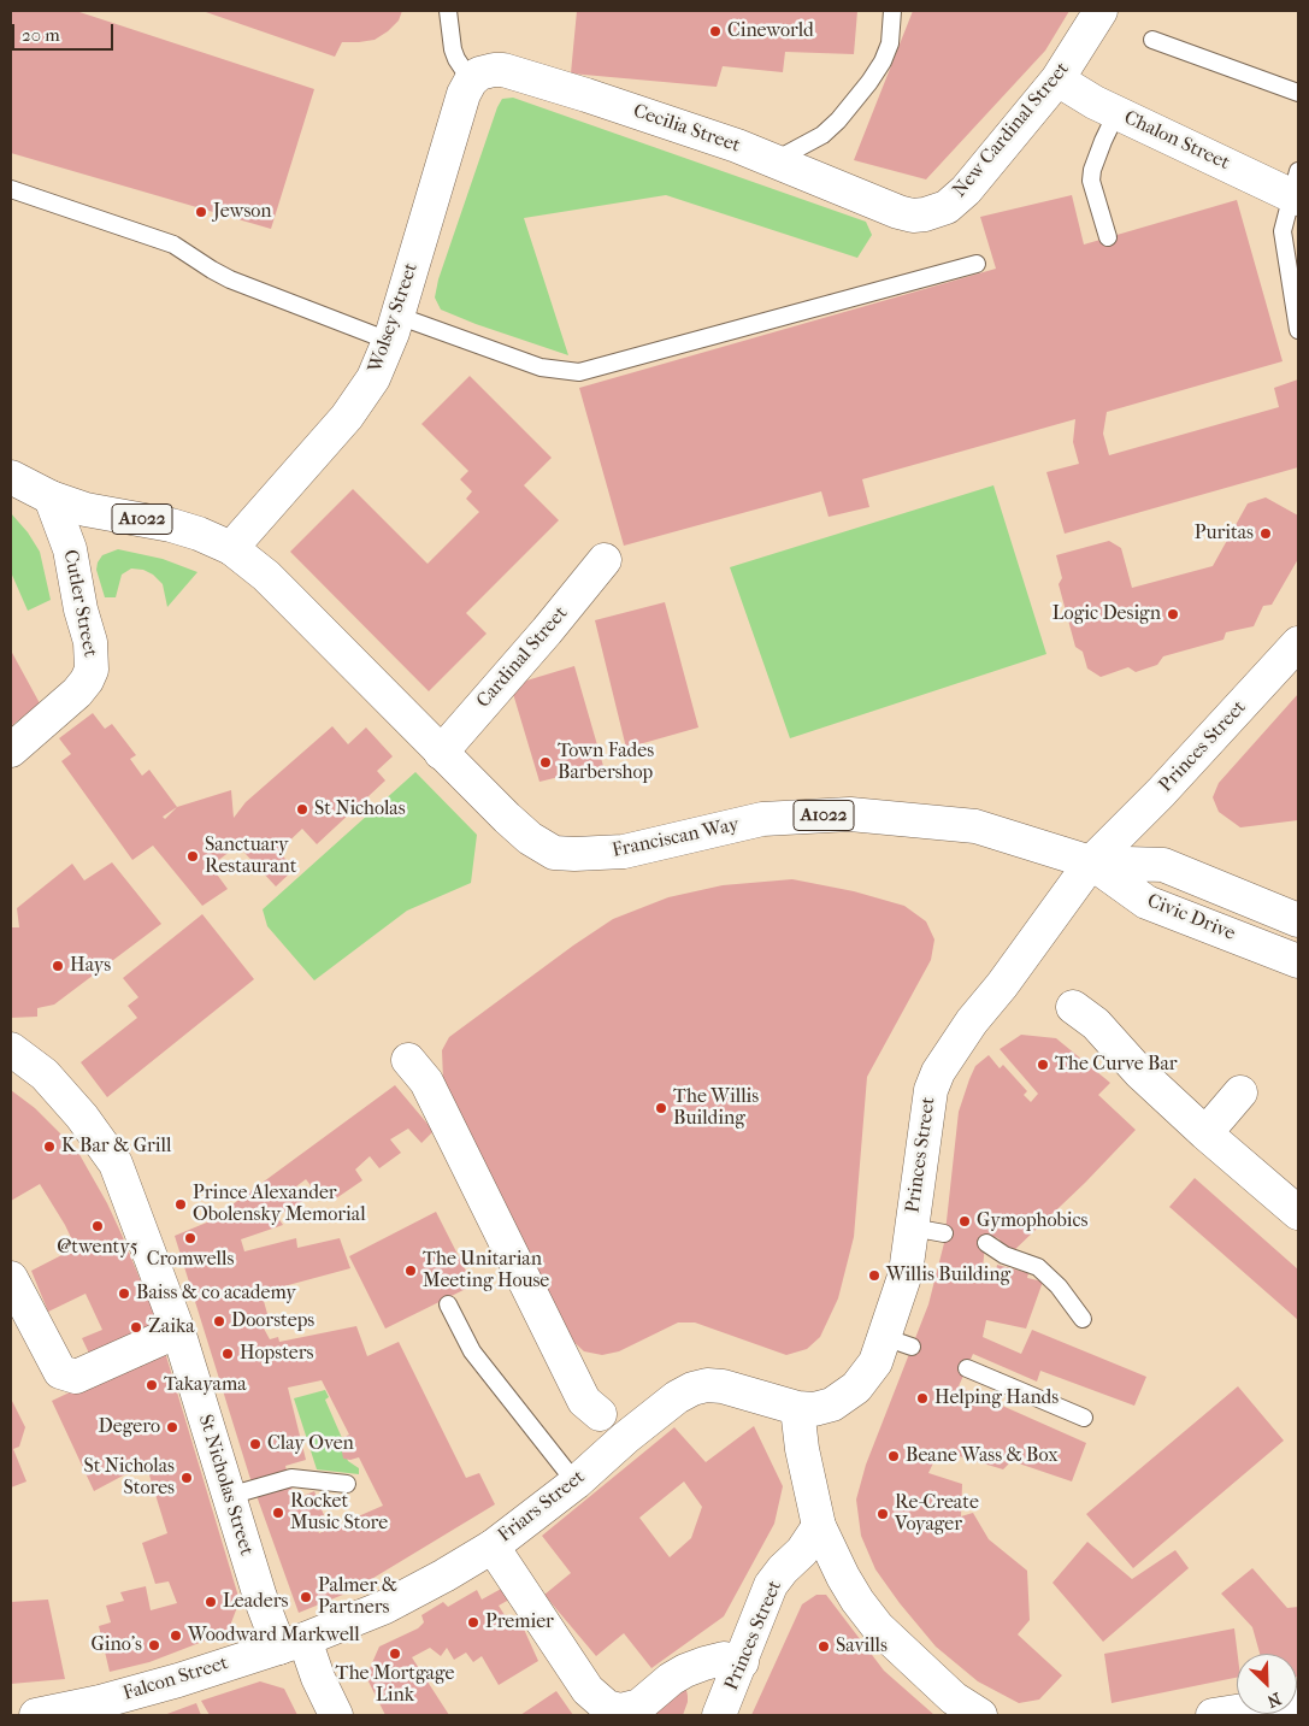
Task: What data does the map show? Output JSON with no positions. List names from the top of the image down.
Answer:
{
  "streets": {
    "street": [
      "Cecilia Street",
      "New Cardinal Street",
      "Chalon Street",
      "Wolsey Street",
      "A1022",
      "Cutler Street",
      "Cardinal Street",
      "Princes Street",
      "Franciscan Way",
      "Civic Drive",
      "St Nicholas Street",
      "Friars Street",
      "Falcon Street"
    ]
  },
  "crossings": [
    ["Cecilia Street", "New Cardinal Street"],
    ["Cecilia Street", "Wolsey Street"],
    ["New Cardinal Street", "Chalon Street"],
    ["Wolsey Street", "A1022"],
    ["Wolsey Street", "Franciscan Way"],
    ["A1022", "Cutler Street"],
    ["A1022", "Franciscan Way"],
    ["Cardinal Street", "Franciscan Way"],
    ["Princes Street", "Franciscan Way"],
    ["Princes Street", "Civic Drive"],
    ["Princes Street", "Friars Street"],
    ["Franciscan Way", "Civic Drive"],
    ["St Nicholas Street", "Friars Street"],
    ["St Nicholas Street", "Falcon Street"],
    ["Friars Street", "Falcon Street"]
  ],
  "places": [
    "Cineworld",
    "Jewson",
    "Puritas",
    "Logic Design",
    "Town Fades Barbershop",
    "St Nicholas",
    "Sanctuary Restaurant",
    "Hays",
    "The Curve Bar",
    "The Willis Building",
    "K Bar & Grill",
    "Prince Alexander Obolensky Memorial",
    "Gymophobics",
    "@twenty5",
    "Cromwells",
    "The Unitarian Meeting House",
    "Willis Building",
    "Baiss & co academy",
    "Doorsteps",
    "Zaika",
    "Hopsters",
    "Takayama",
    "Helping Hands",
    "Degero",
    "Clay Oven",
    "Beane Wass & Box",
    "St Nicholas Stores",
    "Rocket Music Store",
    "Re-Create Voyager",
    "Palmer & Partners",
    "Leaders",
    "Premier",
    "Woodward Markwell",
    "Gino's",
    "Savills",
    "The Mortgage Link"
  ],
  "scale_bar": "20 m",
  "north": "bottom right"
}
